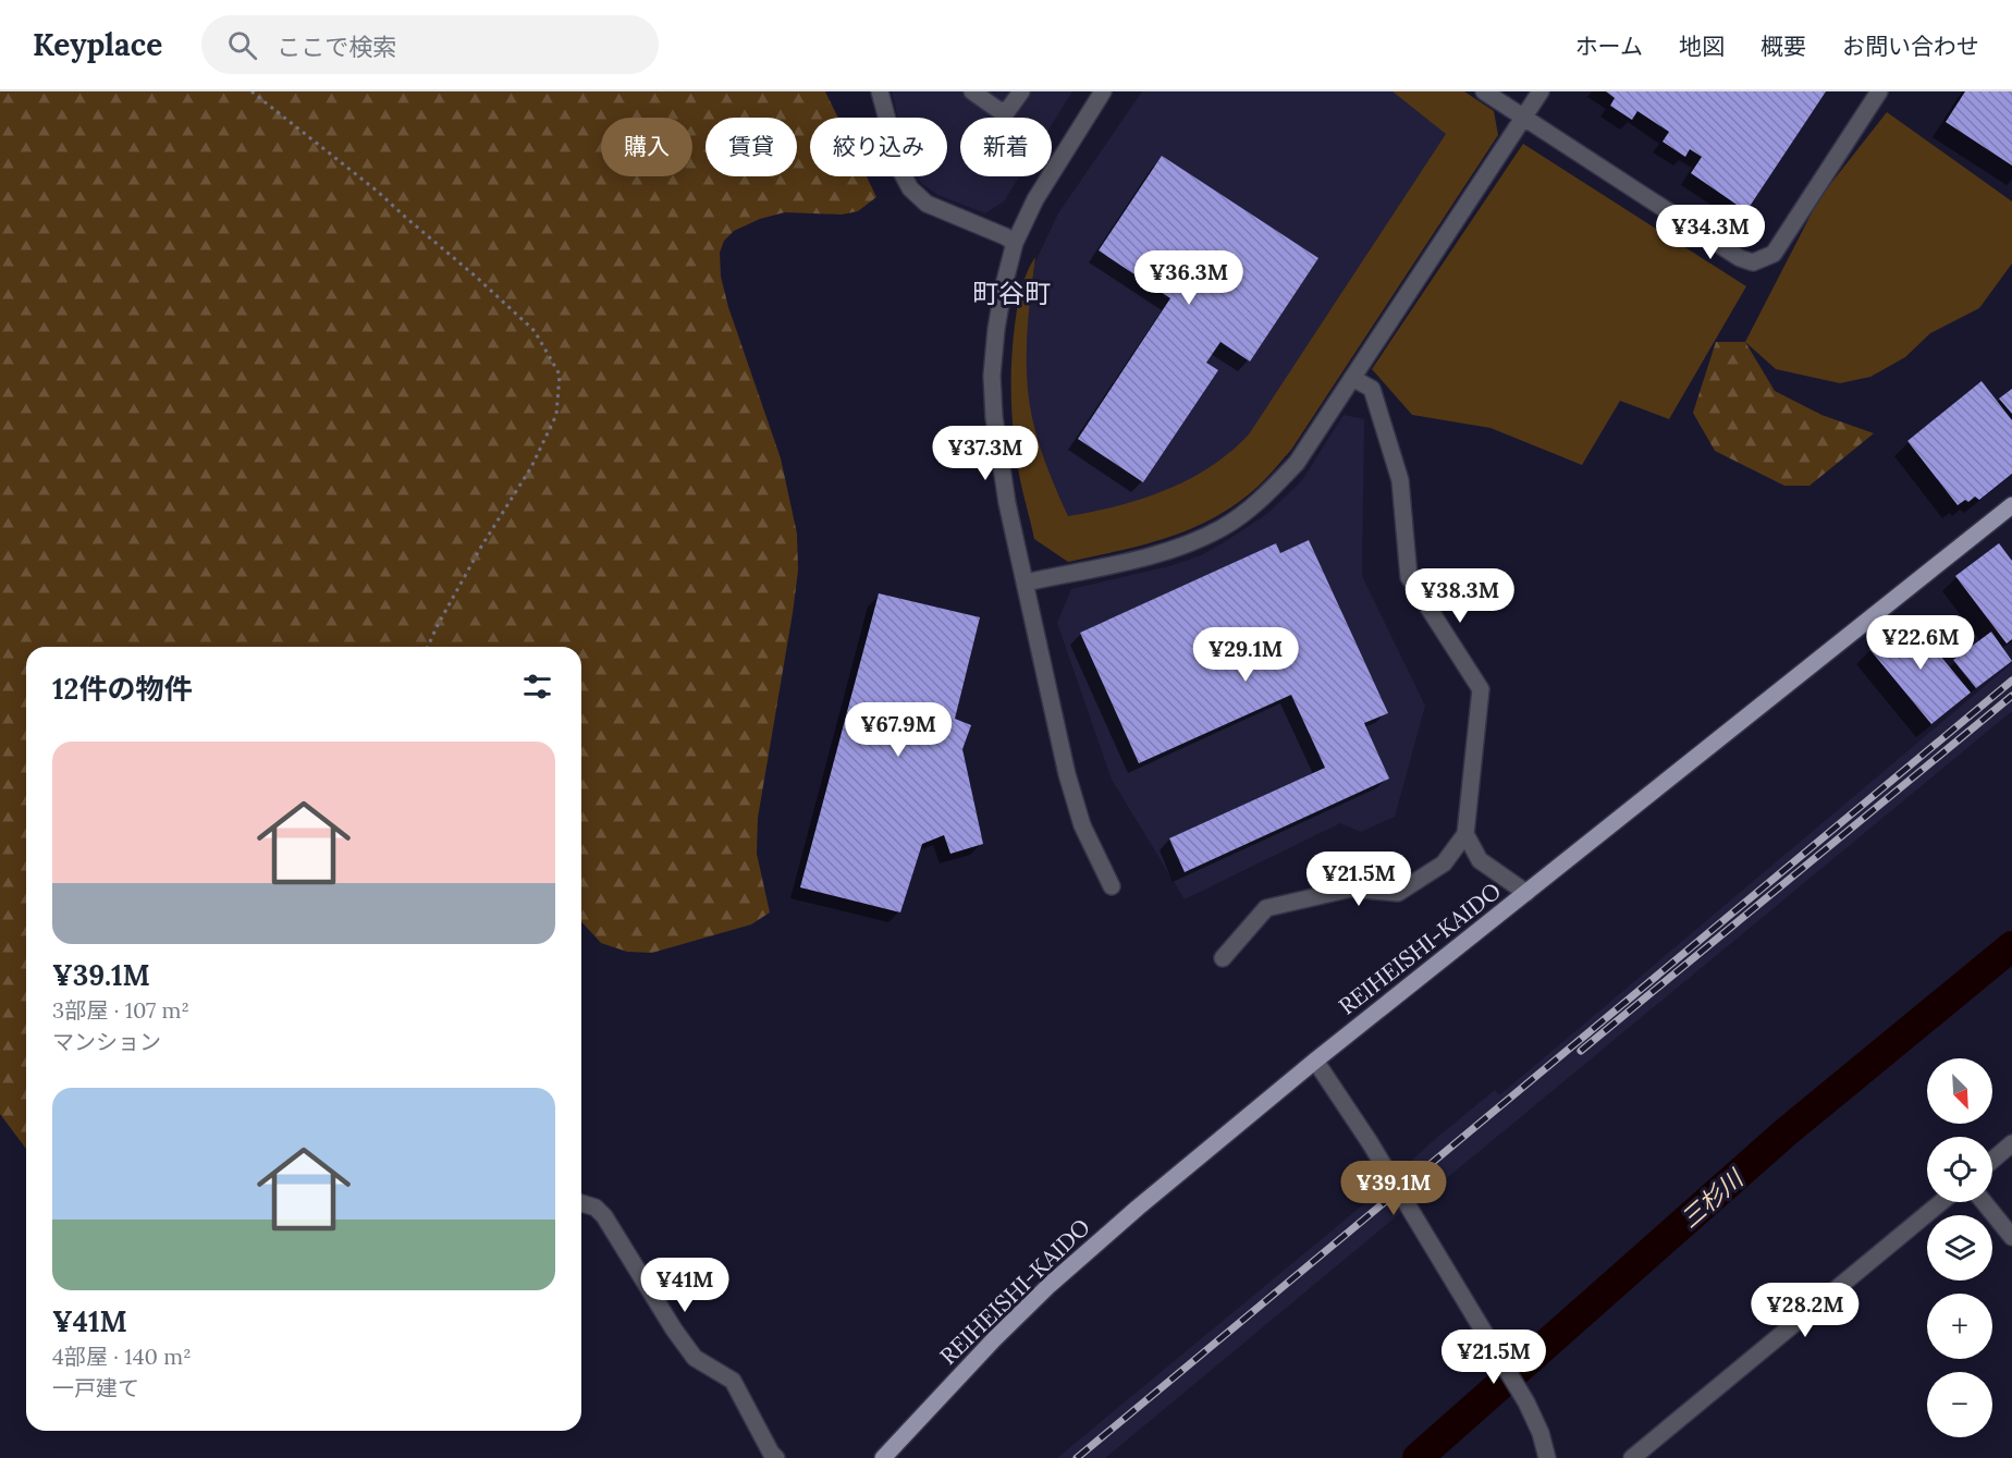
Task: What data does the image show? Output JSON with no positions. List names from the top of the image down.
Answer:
{
  "streets": {
    "main road": ["REIHEISHI-KAIDO"]
  },
  "districts": ["町谷町"],
  "water": ["三杉川"],
  "north": "bottom right",
  "page": {
    "header": "Keyplace",
    "search": "ここで検索",
    "nav": [
      "ホーム",
      "地図",
      "概要",
      "お問い合わせ"
    ],
    "chip": [
      "購入",
      "賃貸",
      "絞り込み",
      "新着"
    ],
    "price": [
      "¥34.3M",
      "¥36.3M",
      "¥37.3M",
      "¥38.3M",
      "¥22.6M",
      "¥29.1M",
      "¥67.9M",
      "¥21.5M",
      "¥39.1M",
      "¥41M",
      "¥28.2M",
      "¥21.5M"
    ],
    "heading": "12件の物件",
    "list": [
      {
        "name": "¥39.1M",
        "note": "3部屋 · 107 m² · マンション"
      },
      {
        "name": "¥41M",
        "note": "4部屋 · 140 m² · 一戸建て"
      }
    ],
    "map_buttons": ["+", "−"]
  }
}
